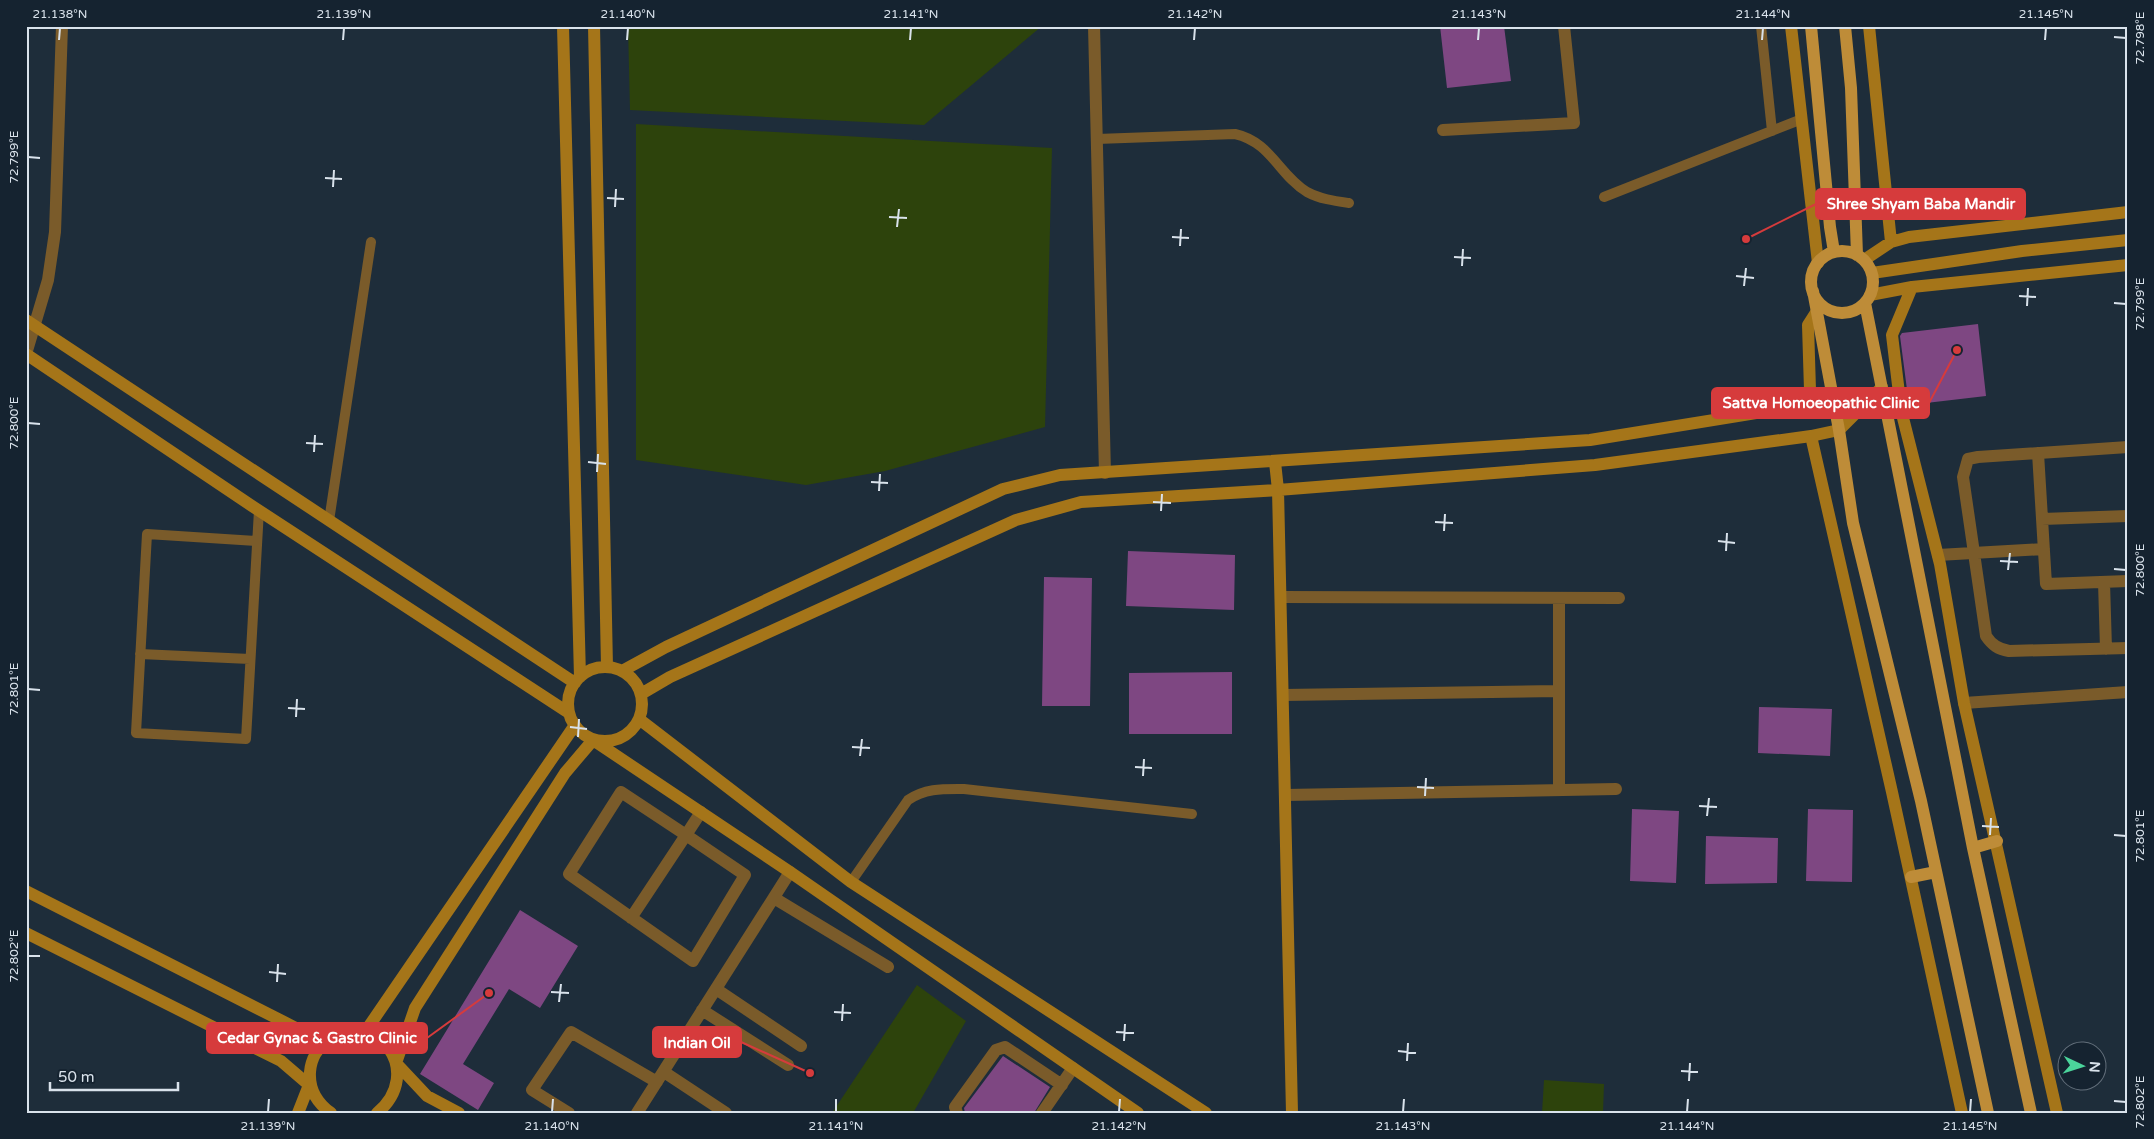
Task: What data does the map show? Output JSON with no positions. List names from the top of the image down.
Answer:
{
  "places": [
    "Shree Shyam Baba Mandir",
    "Sattva Homoeopathic Clinic",
    "Cedar Gynac & Gastro Clinic",
    "Indian Oil"
  ],
  "scale_bar": "50 m",
  "north": "right",
  "coordinates": [
    "21.138°N",
    "21.139°N",
    "21.140°N",
    "21.141°N",
    "21.142°N",
    "21.143°N",
    "21.144°N",
    "21.145°N",
    "72.798°E",
    "72.799°E",
    "72.800°E",
    "72.801°E",
    "72.802°E"
  ]
}
